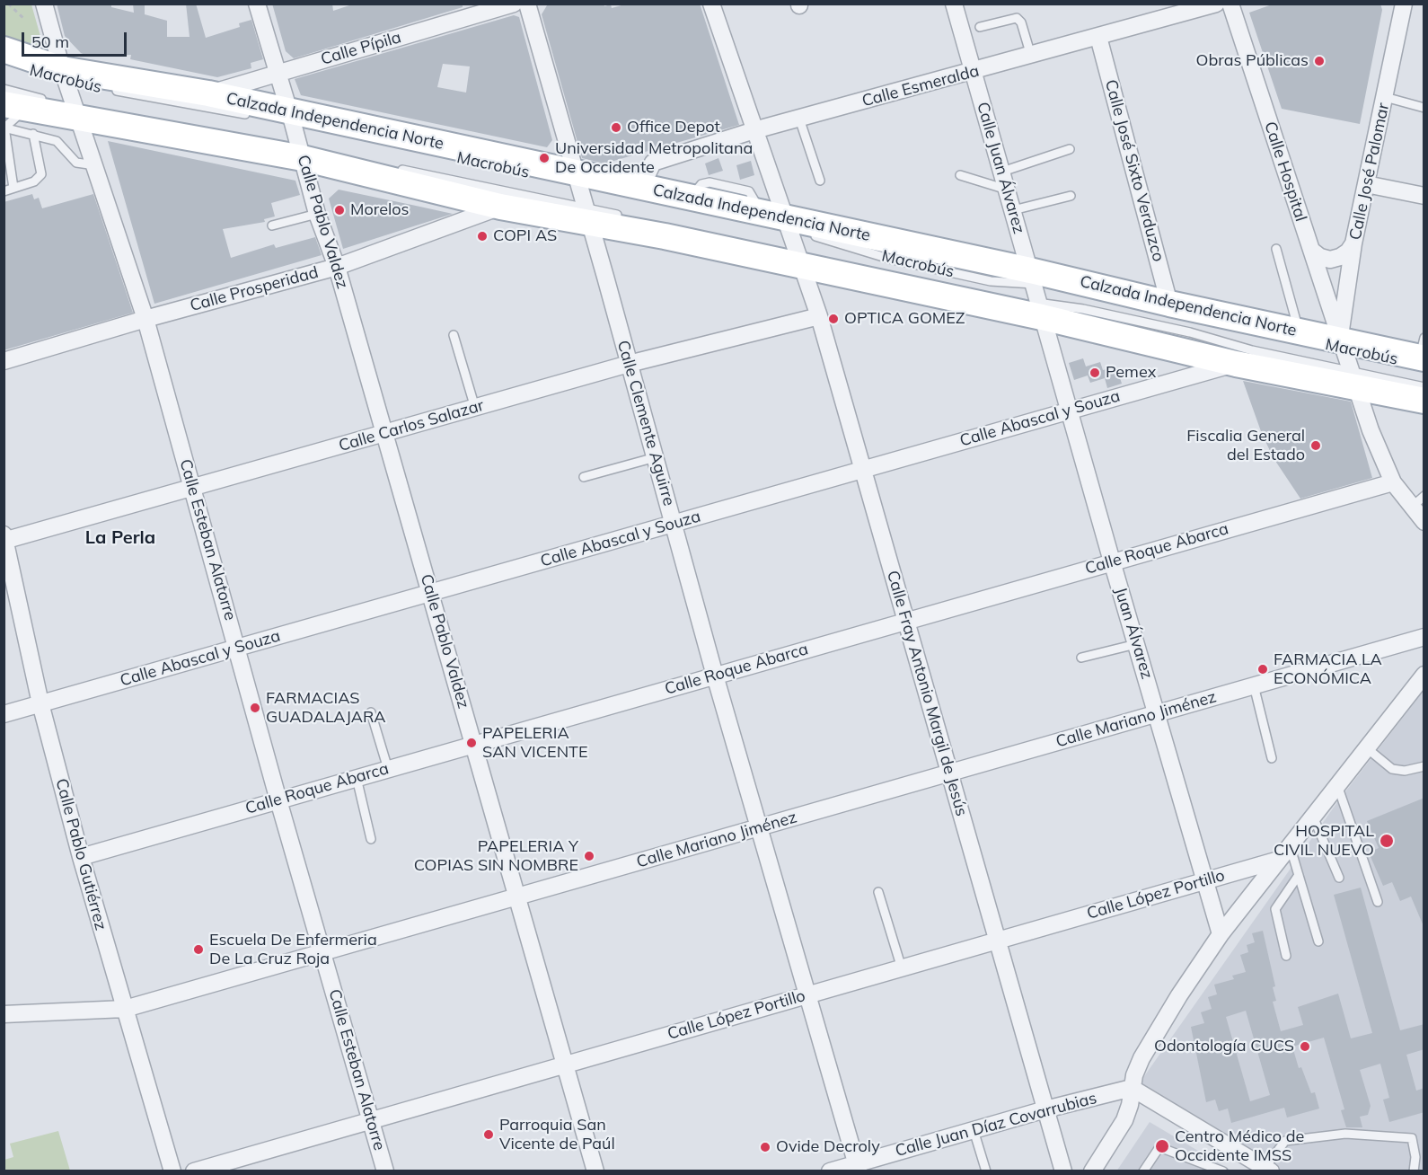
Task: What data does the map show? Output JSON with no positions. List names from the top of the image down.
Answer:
{
  "streets": {
    "main road": ["Calzada Independencia Norte"],
    "street": [
      "Calle Pípila",
      "Calle Esmeralda",
      "Calle Juan Álvarez",
      "Calle José Sixto Verduzco",
      "Calle Hospital",
      "Calle José Palomar",
      "Calle Pablo Valdez",
      "Calle Prosperidad",
      "Calle Abascal y Souza",
      "Calle Clemente Aguirre",
      "Calle Carlos Salazar",
      "Calle Esteban Alatorre",
      "Calle Roque Abarca",
      "Juan Álvarez",
      "Calle Fray Antonio Margil de Jesús",
      "Calle Mariano Jiménez",
      "Calle Pablo Gutiérrez",
      "Calle López Portillo",
      "Calle Juan Díaz Covarrubias"
    ],
    "lane": ["Macrobús"]
  },
  "crossings": [
    ["Calle Pípila", "Calzada Independencia Norte"],
    ["Calle Pípila", "Calle Pablo Valdez"],
    ["Macrobús", "Calzada Independencia Norte"],
    ["Macrobús", "Calle Juan Álvarez"],
    ["Macrobús", "Calle Hospital"],
    ["Macrobús", "Calle José Palomar"],
    ["Macrobús", "Calle Clemente Aguirre"],
    ["Macrobús", "Juan Álvarez"],
    ["Calle Esmeralda", "Calzada Independencia Norte"],
    ["Calle Esmeralda", "Calle Juan Álvarez"],
    ["Calle Esmeralda", "Calle José Sixto Verduzco"],
    ["Calle Esmeralda", "Calle Fray Antonio Margil de Jesús"],
    ["Calzada Independencia Norte", "Calle Juan Álvarez"],
    ["Calzada Independencia Norte", "Calle José Sixto Verduzco"],
    ["Calzada Independencia Norte", "Calle Hospital"],
    ["Calzada Independencia Norte", "Calle José Palomar"],
    ["Calzada Independencia Norte", "Calle Pablo Valdez"],
    ["Calzada Independencia Norte", "Calle Clemente Aguirre"],
    ["Calzada Independencia Norte", "Calle Esteban Alatorre"],
    ["Calzada Independencia Norte", "Juan Álvarez"],
    ["Calzada Independencia Norte", "Calle Fray Antonio Margil de Jesús"],
    ["Calle Juan Álvarez", "Juan Álvarez"],
    ["Calle Hospital", "Calle José Palomar"],
    ["Calle Hospital", "Calle Roque Abarca"],
    ["Calle Pablo Valdez", "Calle Prosperidad"],
    ["Calle Pablo Valdez", "Calle Abascal y Souza"],
    ["Calle Pablo Valdez", "Calle Carlos Salazar"],
    ["Calle Pablo Valdez", "Calle Roque Abarca"],
    ["Calle Pablo Valdez", "Calle Mariano Jiménez"],
    ["Calle Pablo Valdez", "Calle López Portillo"],
    ["Calle Prosperidad", "Calle Esteban Alatorre"],
    ["Calle Abascal y Souza", "Calle Clemente Aguirre"],
    ["Calle Abascal y Souza", "Calle Esteban Alatorre"],
    ["Calle Abascal y Souza", "Juan Álvarez"],
    ["Calle Abascal y Souza", "Calle Fray Antonio Margil de Jesús"],
    ["Calle Abascal y Souza", "Calle Pablo Gutiérrez"],
    ["Calle Clemente Aguirre", "Calle Carlos Salazar"],
    ["Calle Clemente Aguirre", "Calle Roque Abarca"],
    ["Calle Clemente Aguirre", "Calle Mariano Jiménez"],
    ["Calle Clemente Aguirre", "Calle López Portillo"],
    ["Calle Clemente Aguirre", "Calle Juan Díaz Covarrubias"],
    ["Calle Carlos Salazar", "Calle Esteban Alatorre"],
    ["Calle Carlos Salazar", "Calle Fray Antonio Margil de Jesús"],
    ["Calle Carlos Salazar", "Calle Pablo Gutiérrez"],
    ["Calle Esteban Alatorre", "Calle Roque Abarca"],
    ["Calle Esteban Alatorre", "Calle Mariano Jiménez"],
    ["Calle Esteban Alatorre", "Calle López Portillo"],
    ["Calle Roque Abarca", "Juan Álvarez"],
    ["Calle Roque Abarca", "Calle Fray Antonio Margil de Jesús"],
    ["Calle Roque Abarca", "Calle Pablo Gutiérrez"],
    ["Juan Álvarez", "Calle Mariano Jiménez"],
    ["Juan Álvarez", "Calle López Portillo"],
    ["Calle Fray Antonio Margil de Jesús", "Calle Mariano Jiménez"],
    ["Calle Fray Antonio Margil de Jesús", "Calle López Portillo"],
    ["Calle Fray Antonio Margil de Jesús", "Calle Juan Díaz Covarrubias"],
    ["Calle Mariano Jiménez", "Calle Pablo Gutiérrez"]
  ],
  "districts": ["La Perla"],
  "places": [
    "Obras Públicas",
    "Office Depot",
    "Universidad Metropolitana De Occidente",
    "Morelos",
    "COPI AS",
    "OPTICA GOMEZ",
    "Pemex",
    "Fiscalia General del Estado",
    "FARMACIA LA ECONÓMICA",
    "FARMACIAS GUADALAJARA",
    "PAPELERIA SAN VICENTE",
    "HOSPITAL CIVIL NUEVO",
    "PAPELERIA Y COPIAS SIN NOMBRE",
    "Escuela De Enfermeria De La Cruz Roja",
    "Odontología CUCS",
    "Parroquia San Vicente de Paúl",
    "Centro Médico de Occidente IMSS",
    "Ovide Decroly"
  ],
  "scale_bar": "50 m"
}
